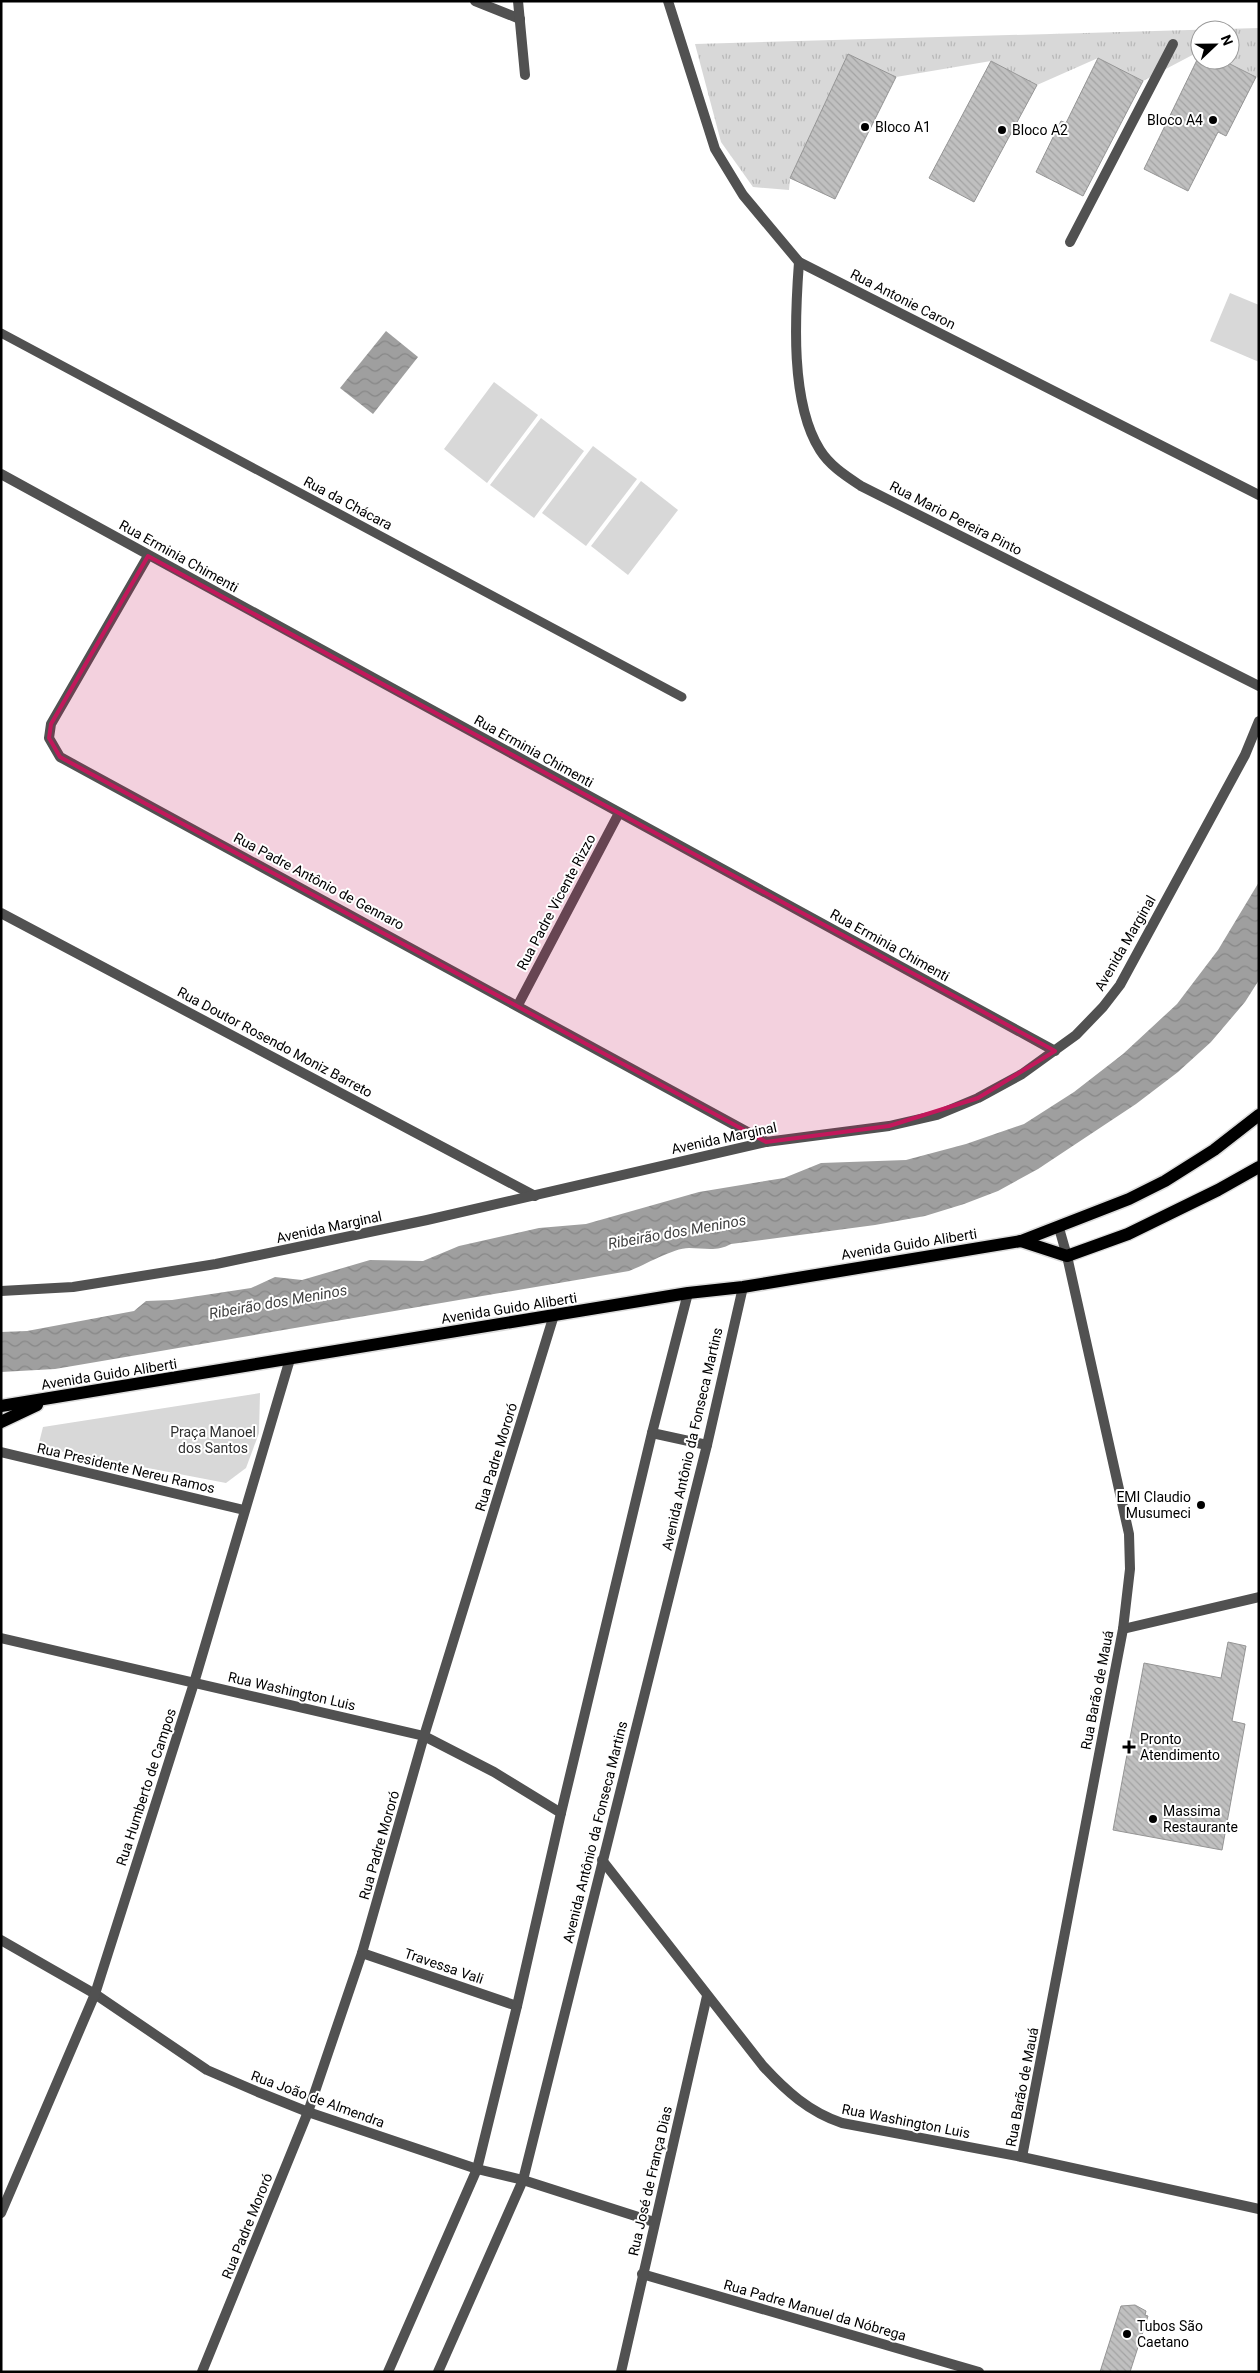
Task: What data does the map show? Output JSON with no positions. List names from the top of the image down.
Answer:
{
  "streets": {
    "main road": ["Avenida Guido Aliberti"],
    "street": [
      "Rua Antonie Caron",
      "Rua Mario Pereira Pinto",
      "Rua Erminia Chimenti",
      "Rua Padre Antônio de Gennaro",
      "Rua Padre Vicente Rizzo",
      "Avenida Marginal",
      "Rua Doutor Rosendo Moniz Barreto",
      "Avenida Antônio da Fonseca Martins",
      "Rua Padre Mororó",
      "Rua Presidente Nereu Ramos",
      "Rua Barão de Mauá",
      "Rua Washington Luis",
      "Rua Humberto de Campos",
      "Travessa Vali",
      "Rua João de Almendra",
      "Rua José de França Dias",
      "Rua Padre Manuel da Nóbrega"
    ],
    "lane": ["Rua da Chácara"]
  },
  "crossings": [
    ["Rua Antonie Caron", "Rua Mario Pereira Pinto"],
    ["Rua Erminia Chimenti", "Rua Padre Antônio de Gennaro"],
    ["Rua Erminia Chimenti", "Rua Padre Vicente Rizzo"],
    ["Rua Erminia Chimenti", "Avenida Marginal"],
    ["Rua Padre Antônio de Gennaro", "Rua Padre Vicente Rizzo"],
    ["Rua Padre Antônio de Gennaro", "Avenida Marginal"],
    ["Avenida Marginal", "Rua Doutor Rosendo Moniz Barreto"],
    ["Avenida Guido Aliberti", "Avenida Antônio da Fonseca Martins"],
    ["Avenida Guido Aliberti", "Rua Padre Mororó"],
    ["Avenida Guido Aliberti", "Rua Barão de Mauá"],
    ["Avenida Guido Aliberti", "Rua Humberto de Campos"],
    ["Avenida Antônio da Fonseca Martins", "Rua Washington Luis"],
    ["Avenida Antônio da Fonseca Martins", "Rua João de Almendra"],
    ["Rua Padre Mororó", "Rua Washington Luis"],
    ["Rua Padre Mororó", "Travessa Vali"],
    ["Rua Padre Mororó", "Rua João de Almendra"],
    ["Rua Presidente Nereu Ramos", "Rua Humberto de Campos"],
    ["Rua Barão de Mauá", "Rua Washington Luis"],
    ["Rua Washington Luis", "Rua Humberto de Campos"],
    ["Rua Washington Luis", "Rua José de França Dias"],
    ["Rua Humberto de Campos", "Rua João de Almendra"],
    ["Rua João de Almendra", "Rua José de França Dias"],
    ["Rua José de França Dias", "Rua Padre Manuel da Nóbrega"]
  ],
  "water": ["Ribeirão dos Meninos"],
  "parks": ["Praça Manoel dos Santos"],
  "places": {
    "other": [
      "Bloco A4",
      "Bloco A1",
      "Bloco A2",
      "EMI Claudio Musumeci",
      "Massima Restaurante",
      "Tubos São Caetano"
    ],
    "health": ["Pronto Atendimento"]
  },
  "north": "right"
}
